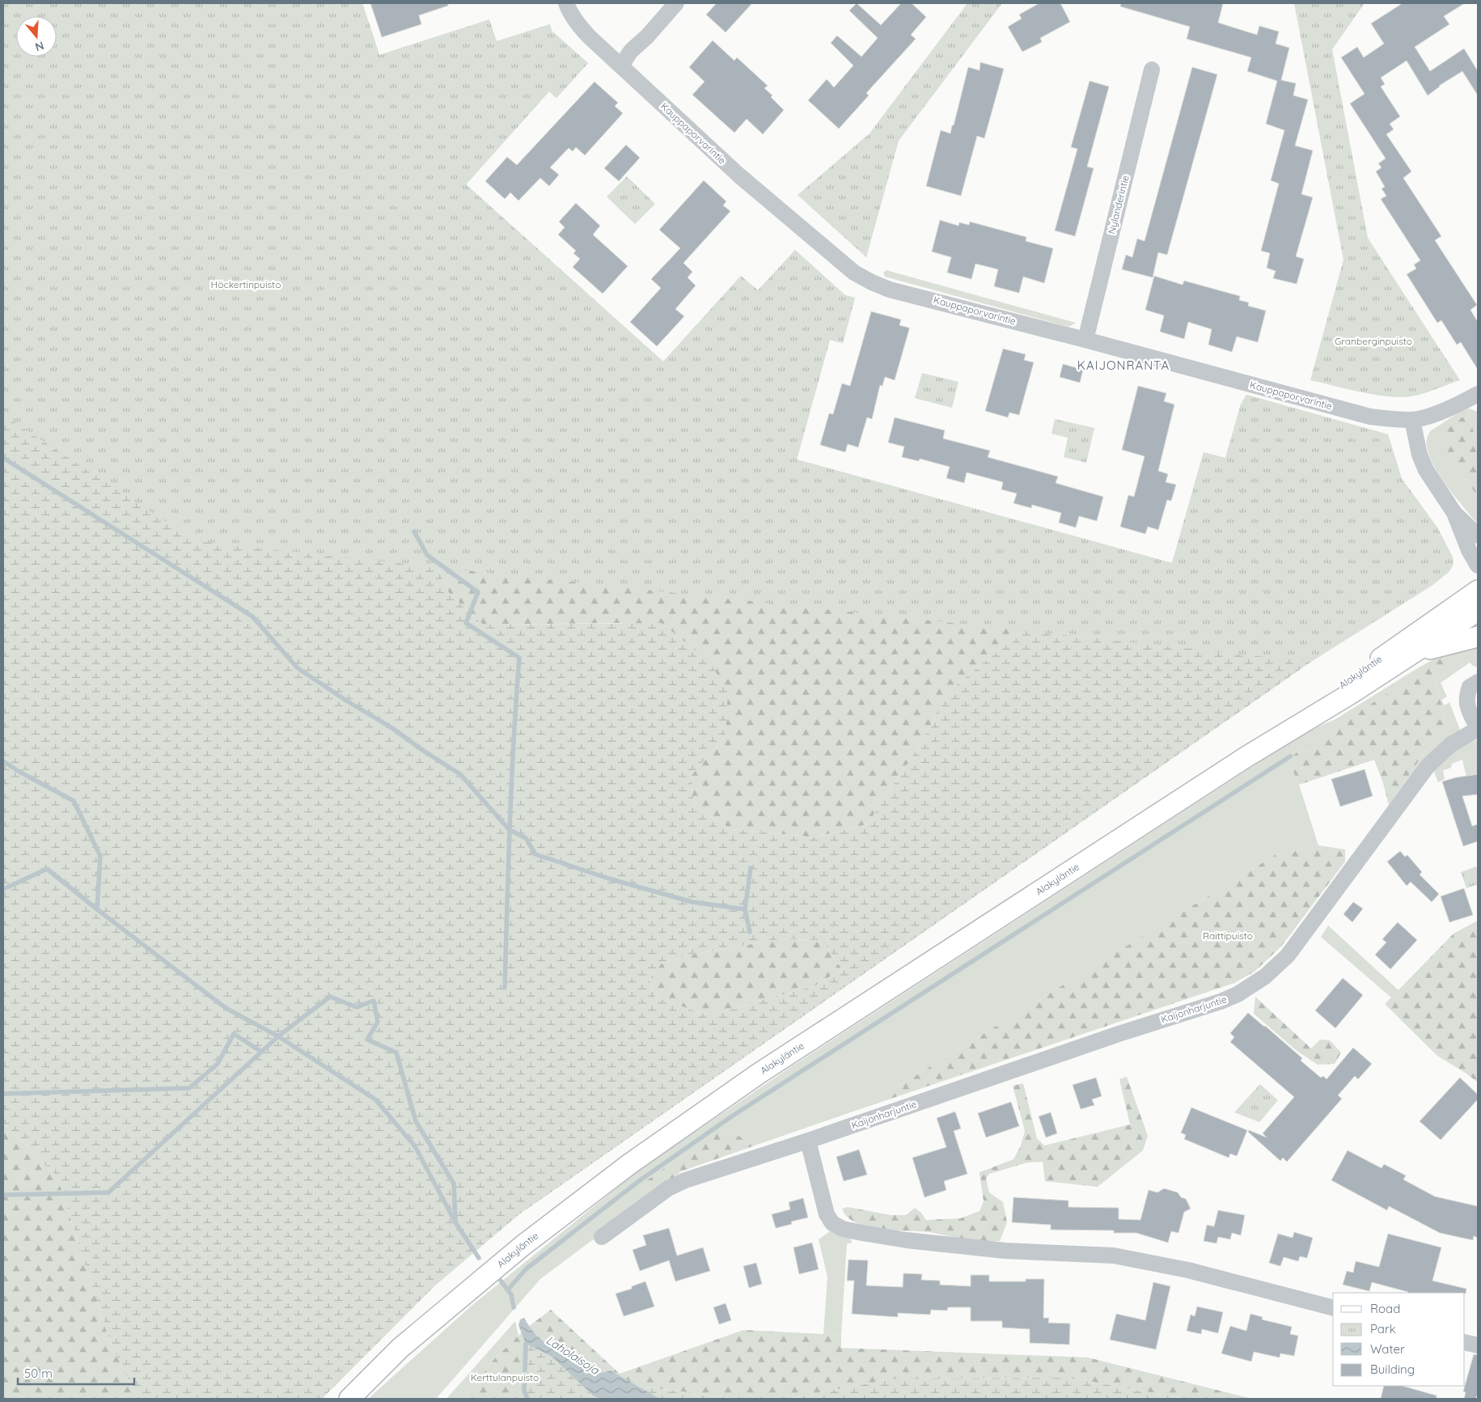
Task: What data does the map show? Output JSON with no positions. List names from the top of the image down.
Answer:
{
  "streets": {
    "main road": ["Alakyläntie"],
    "street": ["Kauppaporvarintie", "Nylanderintie", "Kaijonharjuntie"]
  },
  "crossings": [
    ["Kauppaporvarintie", "Nylanderintie"]
  ],
  "districts": ["KAIJONRANTA"],
  "water": ["Laholaisoja"],
  "parks": [
    "Höckertinpuisto",
    "Granberginpuisto",
    "Raittipuisto",
    "Kerttulanpuisto"
  ],
  "legend": [
    "Road",
    "Park",
    "Water",
    "Building"
  ],
  "scale_bar": "50 m",
  "north": "bottom"
}
